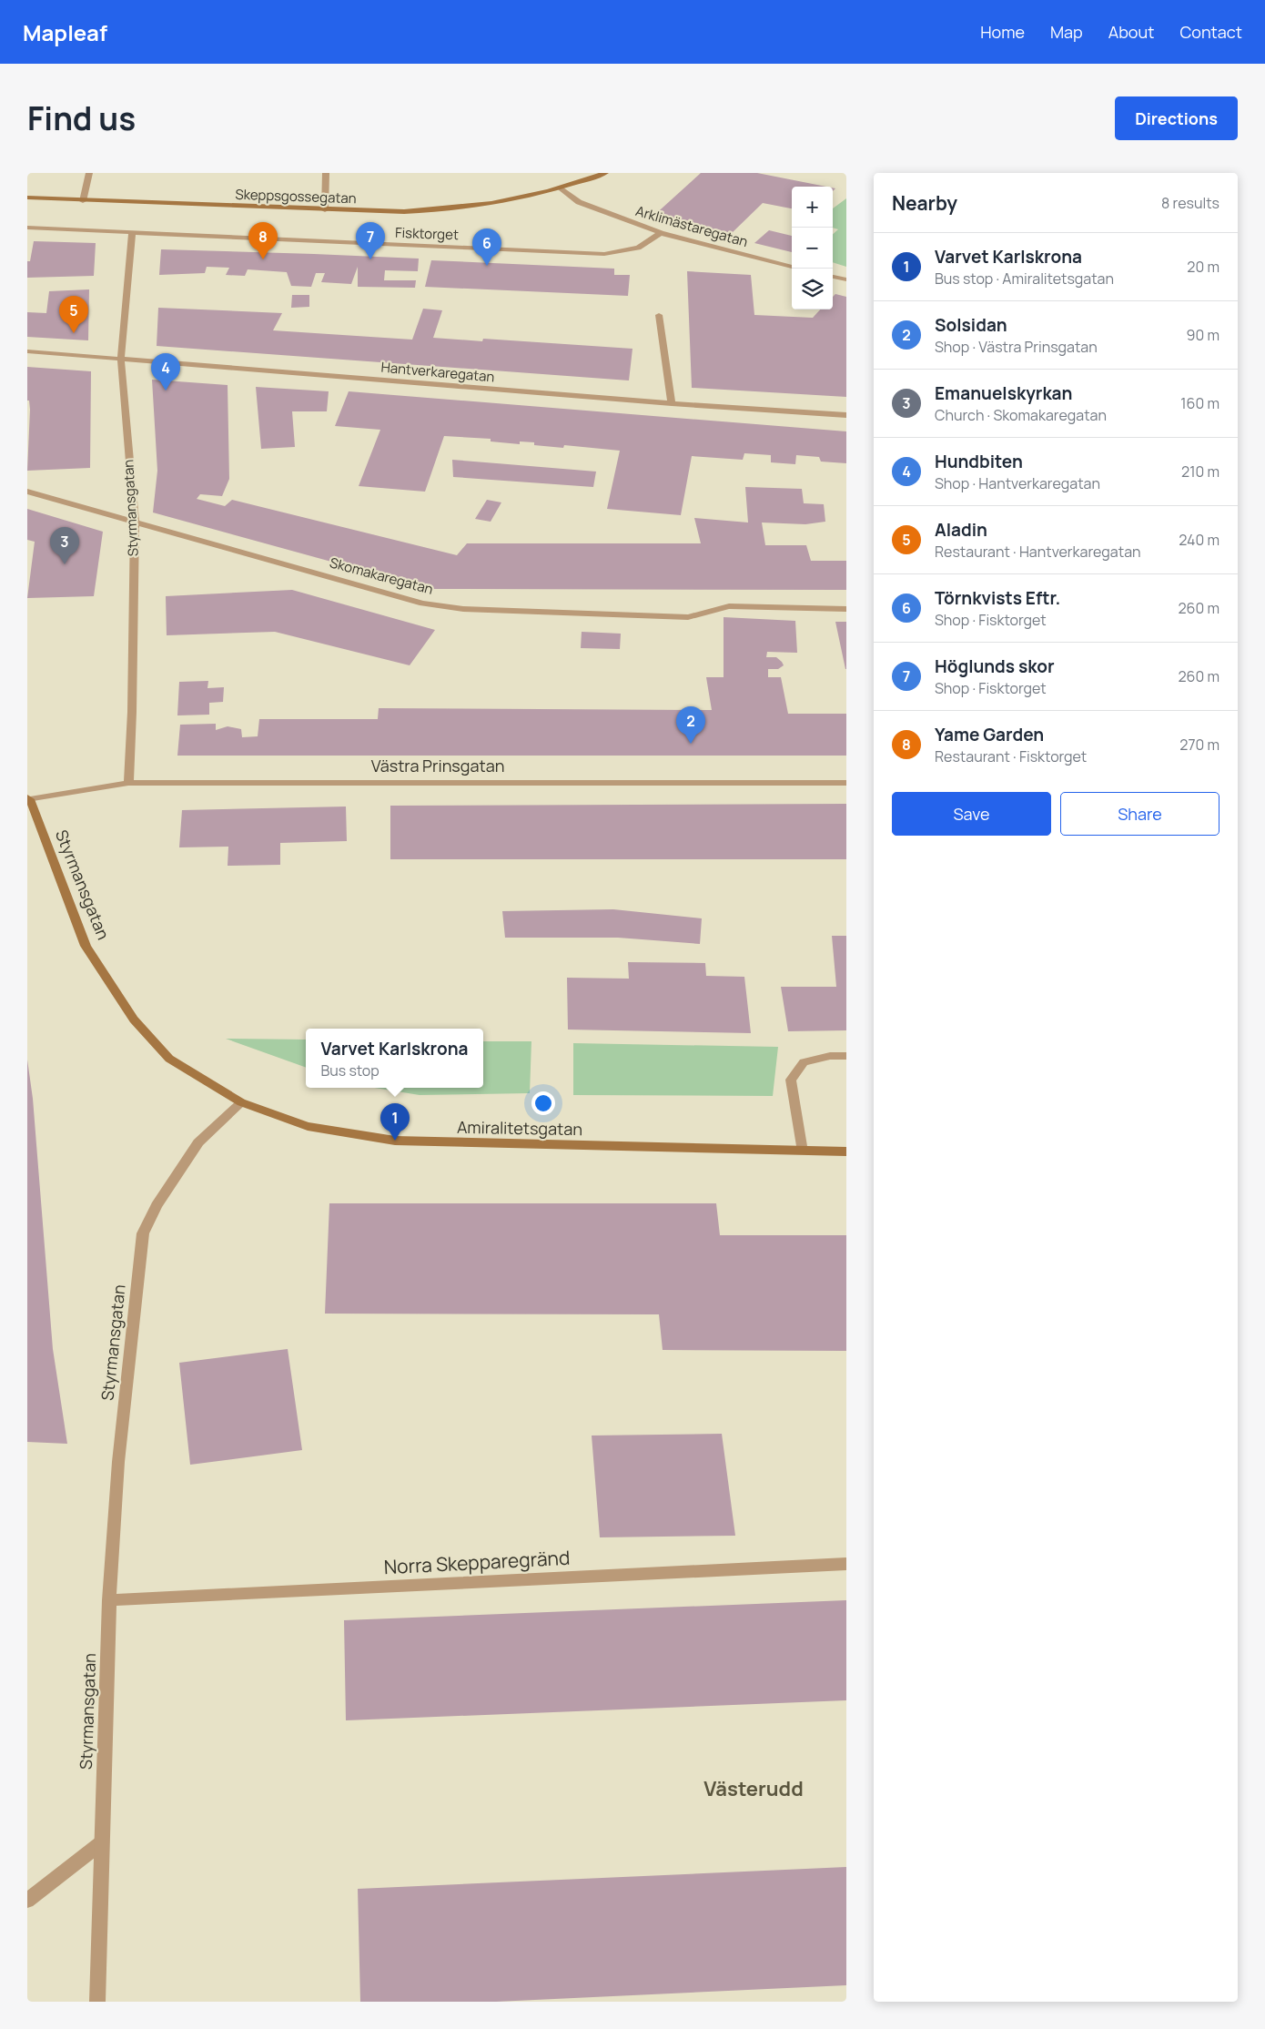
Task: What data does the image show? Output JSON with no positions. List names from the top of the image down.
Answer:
{
  "streets": {
    "street": [
      "Skeppsgossegatan",
      "Arklimästaregatan",
      "Fisktorget",
      "Hantverkaregatan",
      "Styrmansgatan",
      "Skomakaregatan",
      "Västra Prinsgatan",
      "Amiralitetsgatan",
      "Norra Skepparegränd"
    ]
  },
  "crossings": [
    ["Skeppsgossegatan", "Arklimästaregatan"],
    ["Arklimästaregatan", "Fisktorget"],
    ["Fisktorget", "Styrmansgatan"],
    ["Hantverkaregatan", "Styrmansgatan"],
    ["Styrmansgatan", "Skomakaregatan"],
    ["Styrmansgatan", "Västra Prinsgatan"],
    ["Styrmansgatan", "Amiralitetsgatan"],
    ["Styrmansgatan", "Norra Skepparegränd"]
  ],
  "districts": ["Västerudd"],
  "page": {
    "header": "Mapleaf",
    "nav": [
      "Home",
      "Map",
      "About",
      "Contact"
    ],
    "title": "Find us",
    "buttons": [
      "Directions",
      ["Save", "Share"]
    ],
    "heading": ["Nearby", "8 results"],
    "map_buttons": ["+", "−"],
    "pins": [
      "7",
      "8",
      "6",
      "5",
      "4",
      "3",
      "2",
      "1"
    ],
    "list": [
      {
        "mark": "1",
        "name": "Varvet Karlskrona",
        "note": "Bus stop · Amiralitetsgatan",
        "value": "20 m"
      },
      {
        "mark": "2",
        "name": "Solsidan",
        "note": "Shop · Västra Prinsgatan",
        "value": "90 m"
      },
      {
        "mark": "3",
        "name": "Emanuelskyrkan",
        "note": "Church · Skomakaregatan",
        "value": "160 m"
      },
      {
        "mark": "4",
        "name": "Hundbiten",
        "note": "Shop · Hantverkaregatan",
        "value": "210 m"
      },
      {
        "mark": "5",
        "name": "Aladin",
        "note": "Restaurant · Hantverkaregatan",
        "value": "240 m"
      },
      {
        "mark": "6",
        "name": "Törnkvists Eftr.",
        "note": "Shop · Fisktorget",
        "value": "260 m"
      },
      {
        "mark": "7",
        "name": "Höglunds skor",
        "note": "Shop · Fisktorget",
        "value": "260 m"
      },
      {
        "mark": "8",
        "name": "Yame Garden",
        "note": "Restaurant · Fisktorget",
        "value": "270 m"
      }
    ],
    "popup": ["Varvet Karlskrona", "Bus stop"]
  }
}
